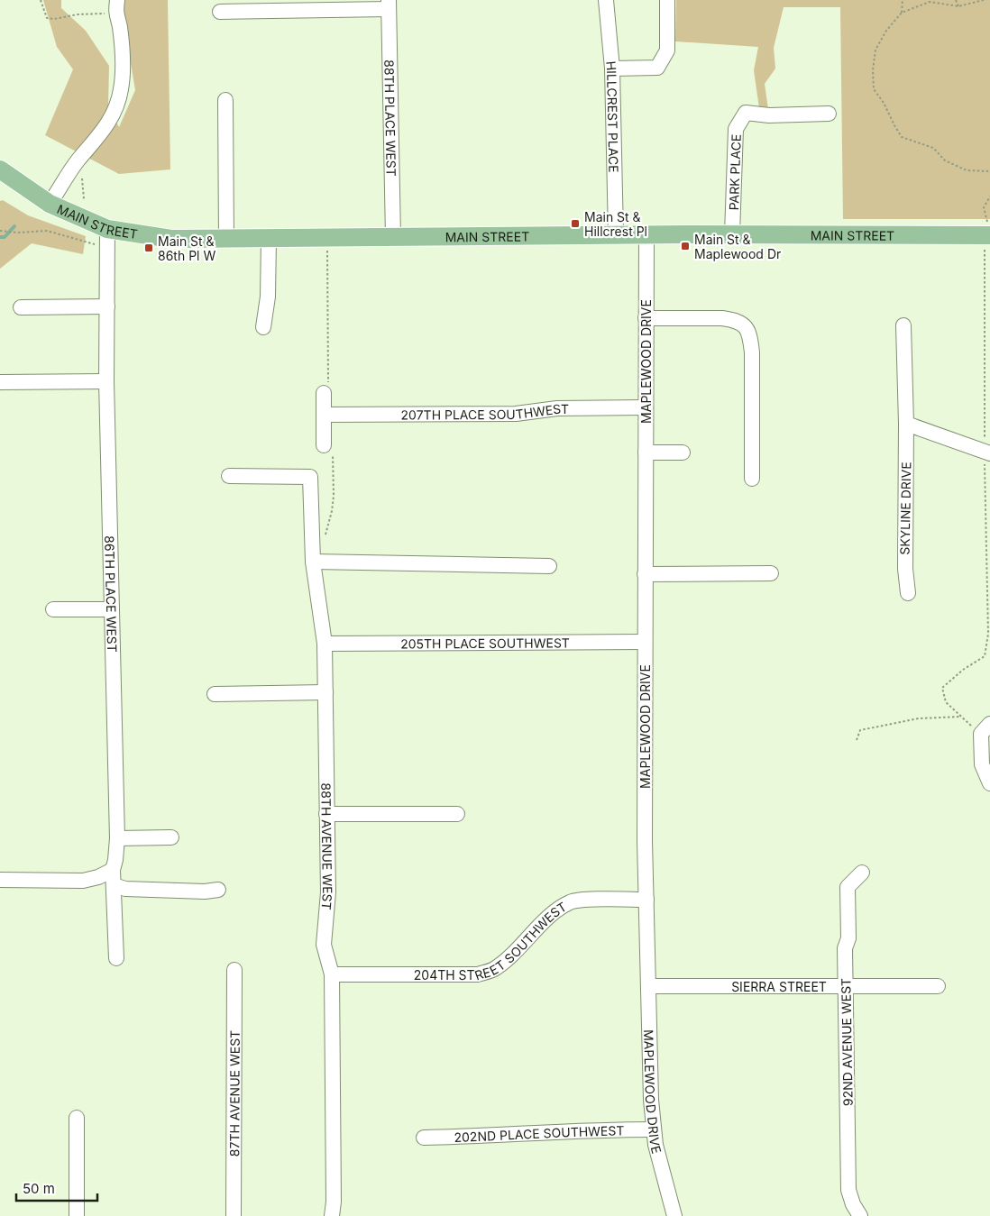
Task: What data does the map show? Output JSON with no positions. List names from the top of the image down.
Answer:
{
  "streets": {
    "main road": ["MAIN STREET"],
    "street": [
      "HILLCREST PLACE",
      "88TH PLACE WEST",
      "PARK PLACE",
      "MAPLEWOOD DRIVE",
      "207TH PLACE SOUTHWEST",
      "SKYLINE DRIVE",
      "86TH PLACE WEST",
      "205TH PLACE SOUTHWEST",
      "88TH AVENUE WEST",
      "204TH STREET SOUTHWEST",
      "SIERRA STREET",
      "92ND AVENUE WEST",
      "87TH AVENUE WEST",
      "202ND PLACE SOUTHWEST"
    ]
  },
  "crossings": [
    ["HILLCREST PLACE", "MAIN STREET"],
    ["88TH PLACE WEST", "MAIN STREET"],
    ["PARK PLACE", "MAIN STREET"],
    ["MAIN STREET", "MAPLEWOOD DRIVE"],
    ["MAIN STREET", "86TH PLACE WEST"],
    ["MAPLEWOOD DRIVE", "207TH PLACE SOUTHWEST"],
    ["MAPLEWOOD DRIVE", "205TH PLACE SOUTHWEST"],
    ["MAPLEWOOD DRIVE", "204TH STREET SOUTHWEST"],
    ["MAPLEWOOD DRIVE", "SIERRA STREET"],
    ["MAPLEWOOD DRIVE", "202ND PLACE SOUTHWEST"],
    ["205TH PLACE SOUTHWEST", "88TH AVENUE WEST"],
    ["88TH AVENUE WEST", "204TH STREET SOUTHWEST"],
    ["SIERRA STREET", "92ND AVENUE WEST"]
  ],
  "places": {
    "transit": ["Main St & Hillcrest Pl", "Main St & Maplewood Dr", "Main St & 86th Pl W"]
  },
  "scale_bar": "50 m"
}
